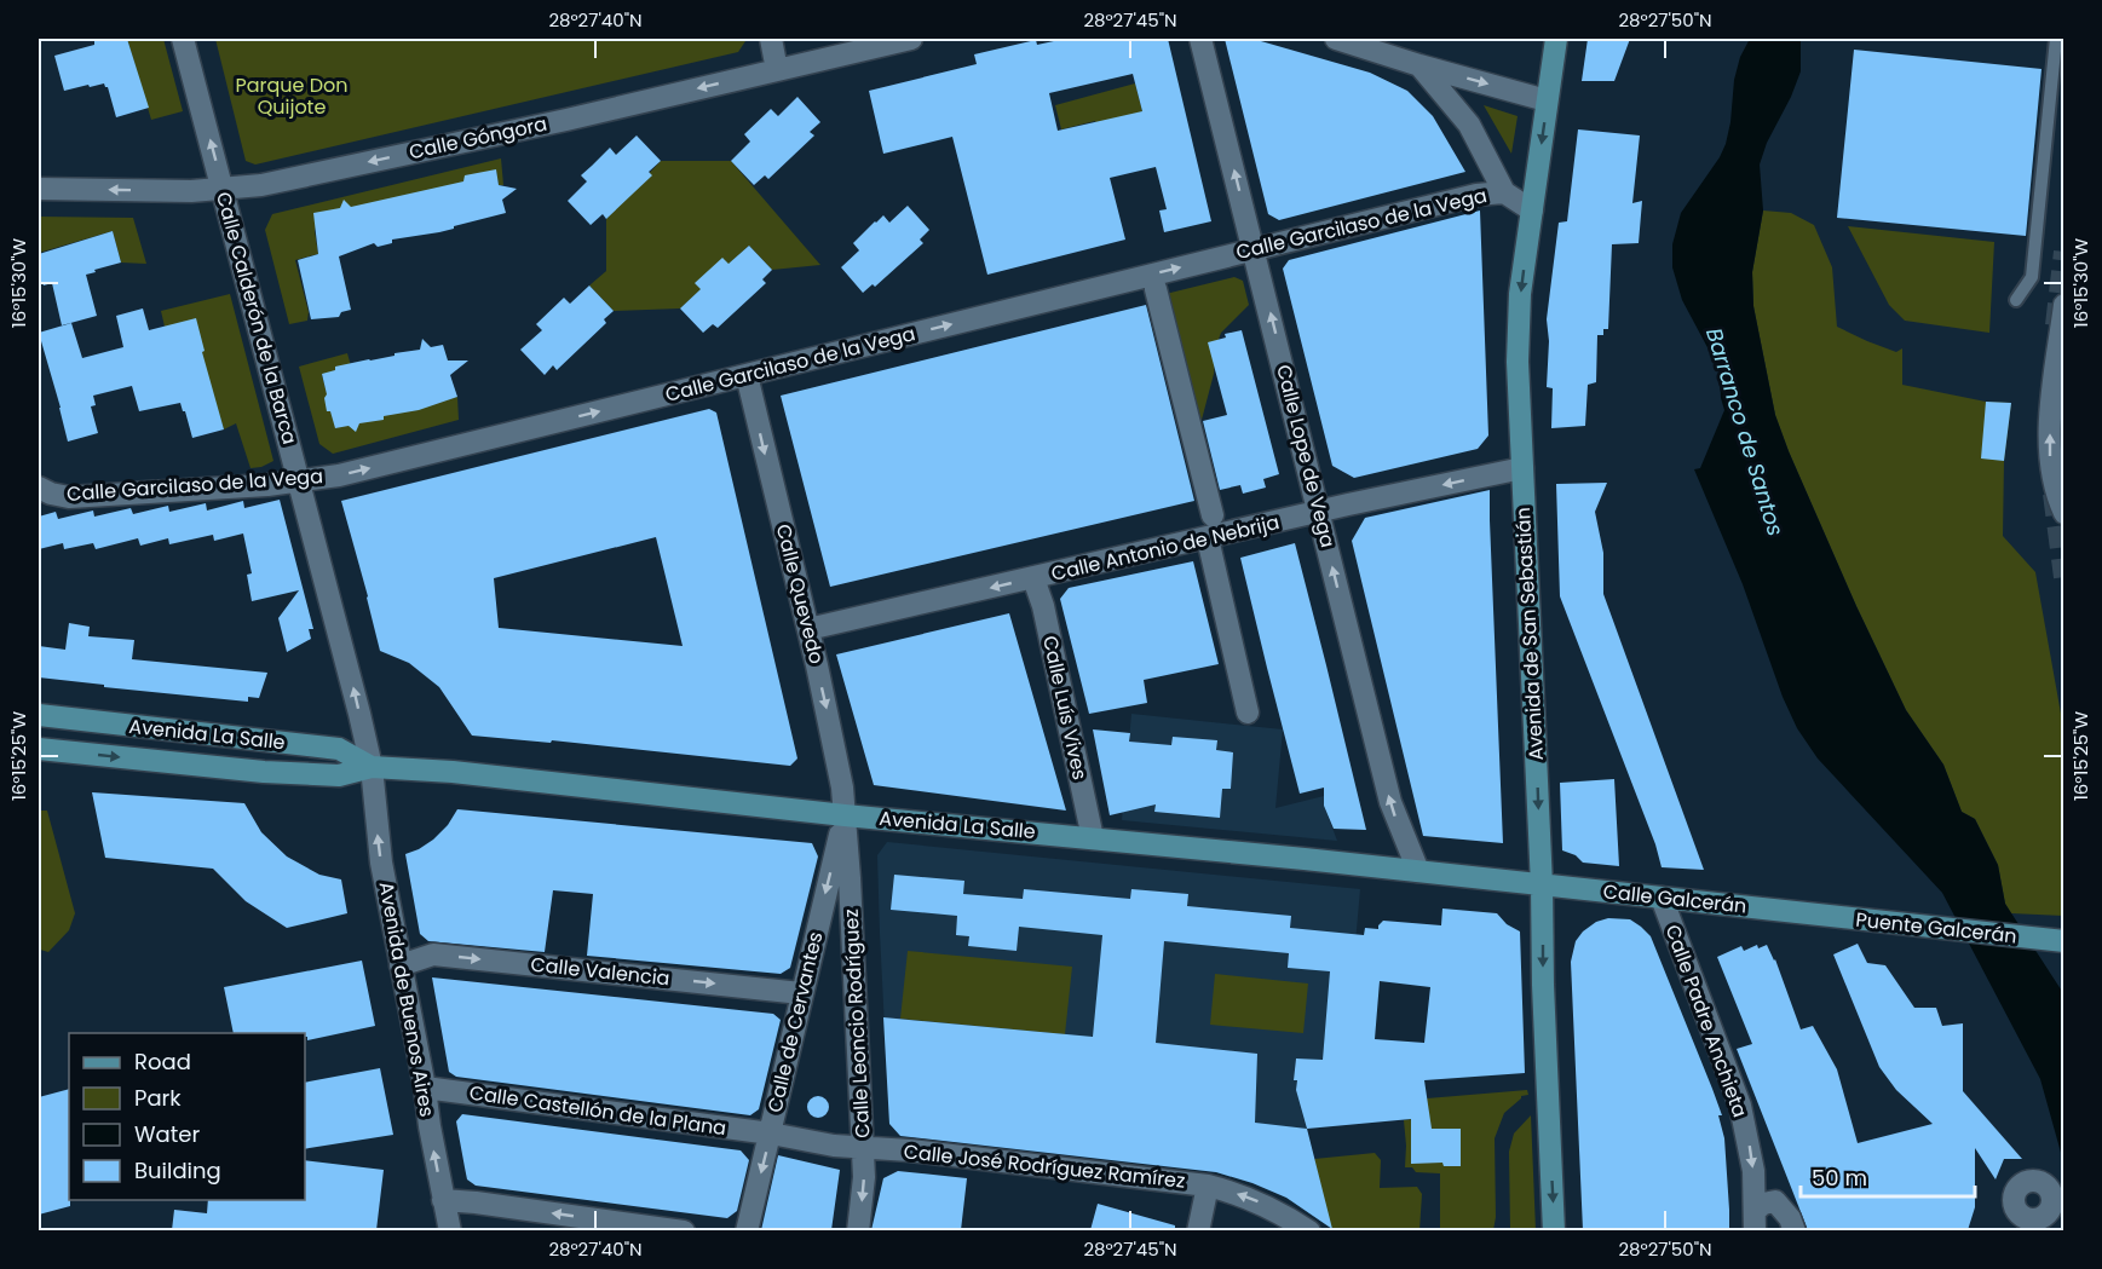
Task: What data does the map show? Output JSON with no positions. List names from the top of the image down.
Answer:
{
  "streets": {
    "main road": [
      "Avenida de San Sebastián",
      "Avenida La Salle",
      "Calle Galcerán",
      "Puente Galcerán"
    ],
    "street": [
      "Calle Góngora",
      "Calle Garcilaso de la Vega",
      "Calle Calderón de la Barca",
      "Calle Lope de Vega",
      "Calle Antonio de Nebrija",
      "Calle Quevedo",
      "Calle Luís Vives",
      "Calle Valencia",
      "Avenida de Buenos Aires",
      "Calle Padre Anchieta",
      "Calle de Cervantes",
      "Calle Leoncio Rodríguez",
      "Calle Castellón de la Plana",
      "Calle José Rodríguez Ramírez"
    ]
  },
  "crossings": [
    ["Calle Góngora", "Calle Calderón de la Barca"],
    ["Calle Garcilaso de la Vega", "Calle Calderón de la Barca"],
    ["Calle Garcilaso de la Vega", "Calle Lope de Vega"],
    ["Calle Garcilaso de la Vega", "Calle Quevedo"],
    ["Calle Garcilaso de la Vega", "Avenida de San Sebastián"],
    ["Calle Calderón de la Barca", "Avenida La Salle"],
    ["Calle Calderón de la Barca", "Avenida de Buenos Aires"],
    ["Calle Lope de Vega", "Calle Antonio de Nebrija"],
    ["Calle Lope de Vega", "Avenida La Salle"],
    ["Calle Antonio de Nebrija", "Calle Quevedo"],
    ["Calle Antonio de Nebrija", "Avenida de San Sebastián"],
    ["Calle Antonio de Nebrija", "Calle Luís Vives"],
    ["Calle Quevedo", "Avenida La Salle"],
    ["Calle Quevedo", "Calle de Cervantes"],
    ["Calle Quevedo", "Calle Leoncio Rodríguez"],
    ["Avenida de San Sebastián", "Avenida La Salle"],
    ["Avenida de San Sebastián", "Calle Galcerán"],
    ["Calle Luís Vives", "Avenida La Salle"],
    ["Avenida La Salle", "Calle Galcerán"],
    ["Avenida La Salle", "Avenida de Buenos Aires"],
    ["Avenida La Salle", "Calle de Cervantes"],
    ["Avenida La Salle", "Calle Leoncio Rodríguez"],
    ["Calle Galcerán", "Puente Galcerán"],
    ["Calle Galcerán", "Calle Padre Anchieta"],
    ["Calle Valencia", "Avenida de Buenos Aires"],
    ["Calle Valencia", "Calle de Cervantes"],
    ["Avenida de Buenos Aires", "Calle Castellón de la Plana"],
    ["Calle de Cervantes", "Calle Leoncio Rodríguez"],
    ["Calle de Cervantes", "Calle Castellón de la Plana"],
    ["Calle de Cervantes", "Calle José Rodríguez Ramírez"],
    ["Calle Leoncio Rodríguez", "Calle José Rodríguez Ramírez"],
    ["Calle Castellón de la Plana", "Calle José Rodríguez Ramírez"]
  ],
  "one_way": [
    "Calle Góngora",
    "Calle Garcilaso de la Vega",
    "Calle Calderón de la Barca",
    "Calle Antonio de Nebrija",
    "Calle Quevedo",
    "Avenida de San Sebastián",
    "Calle Valencia",
    "Avenida de Buenos Aires",
    "Calle Padre Anchieta",
    "Calle de Cervantes"
  ],
  "water": ["Barranco de Santos"],
  "parks": ["Parque Don Quijote"],
  "legend": [
    "Road",
    "Park",
    "Water",
    "Building"
  ],
  "scale_bar": "50 m",
  "coordinates": [
    "28°27'40\"N",
    "28°27'45\"N",
    "28°27'50\"N",
    "16°15'30\"W",
    "16°15'25\"W"
  ]
}
